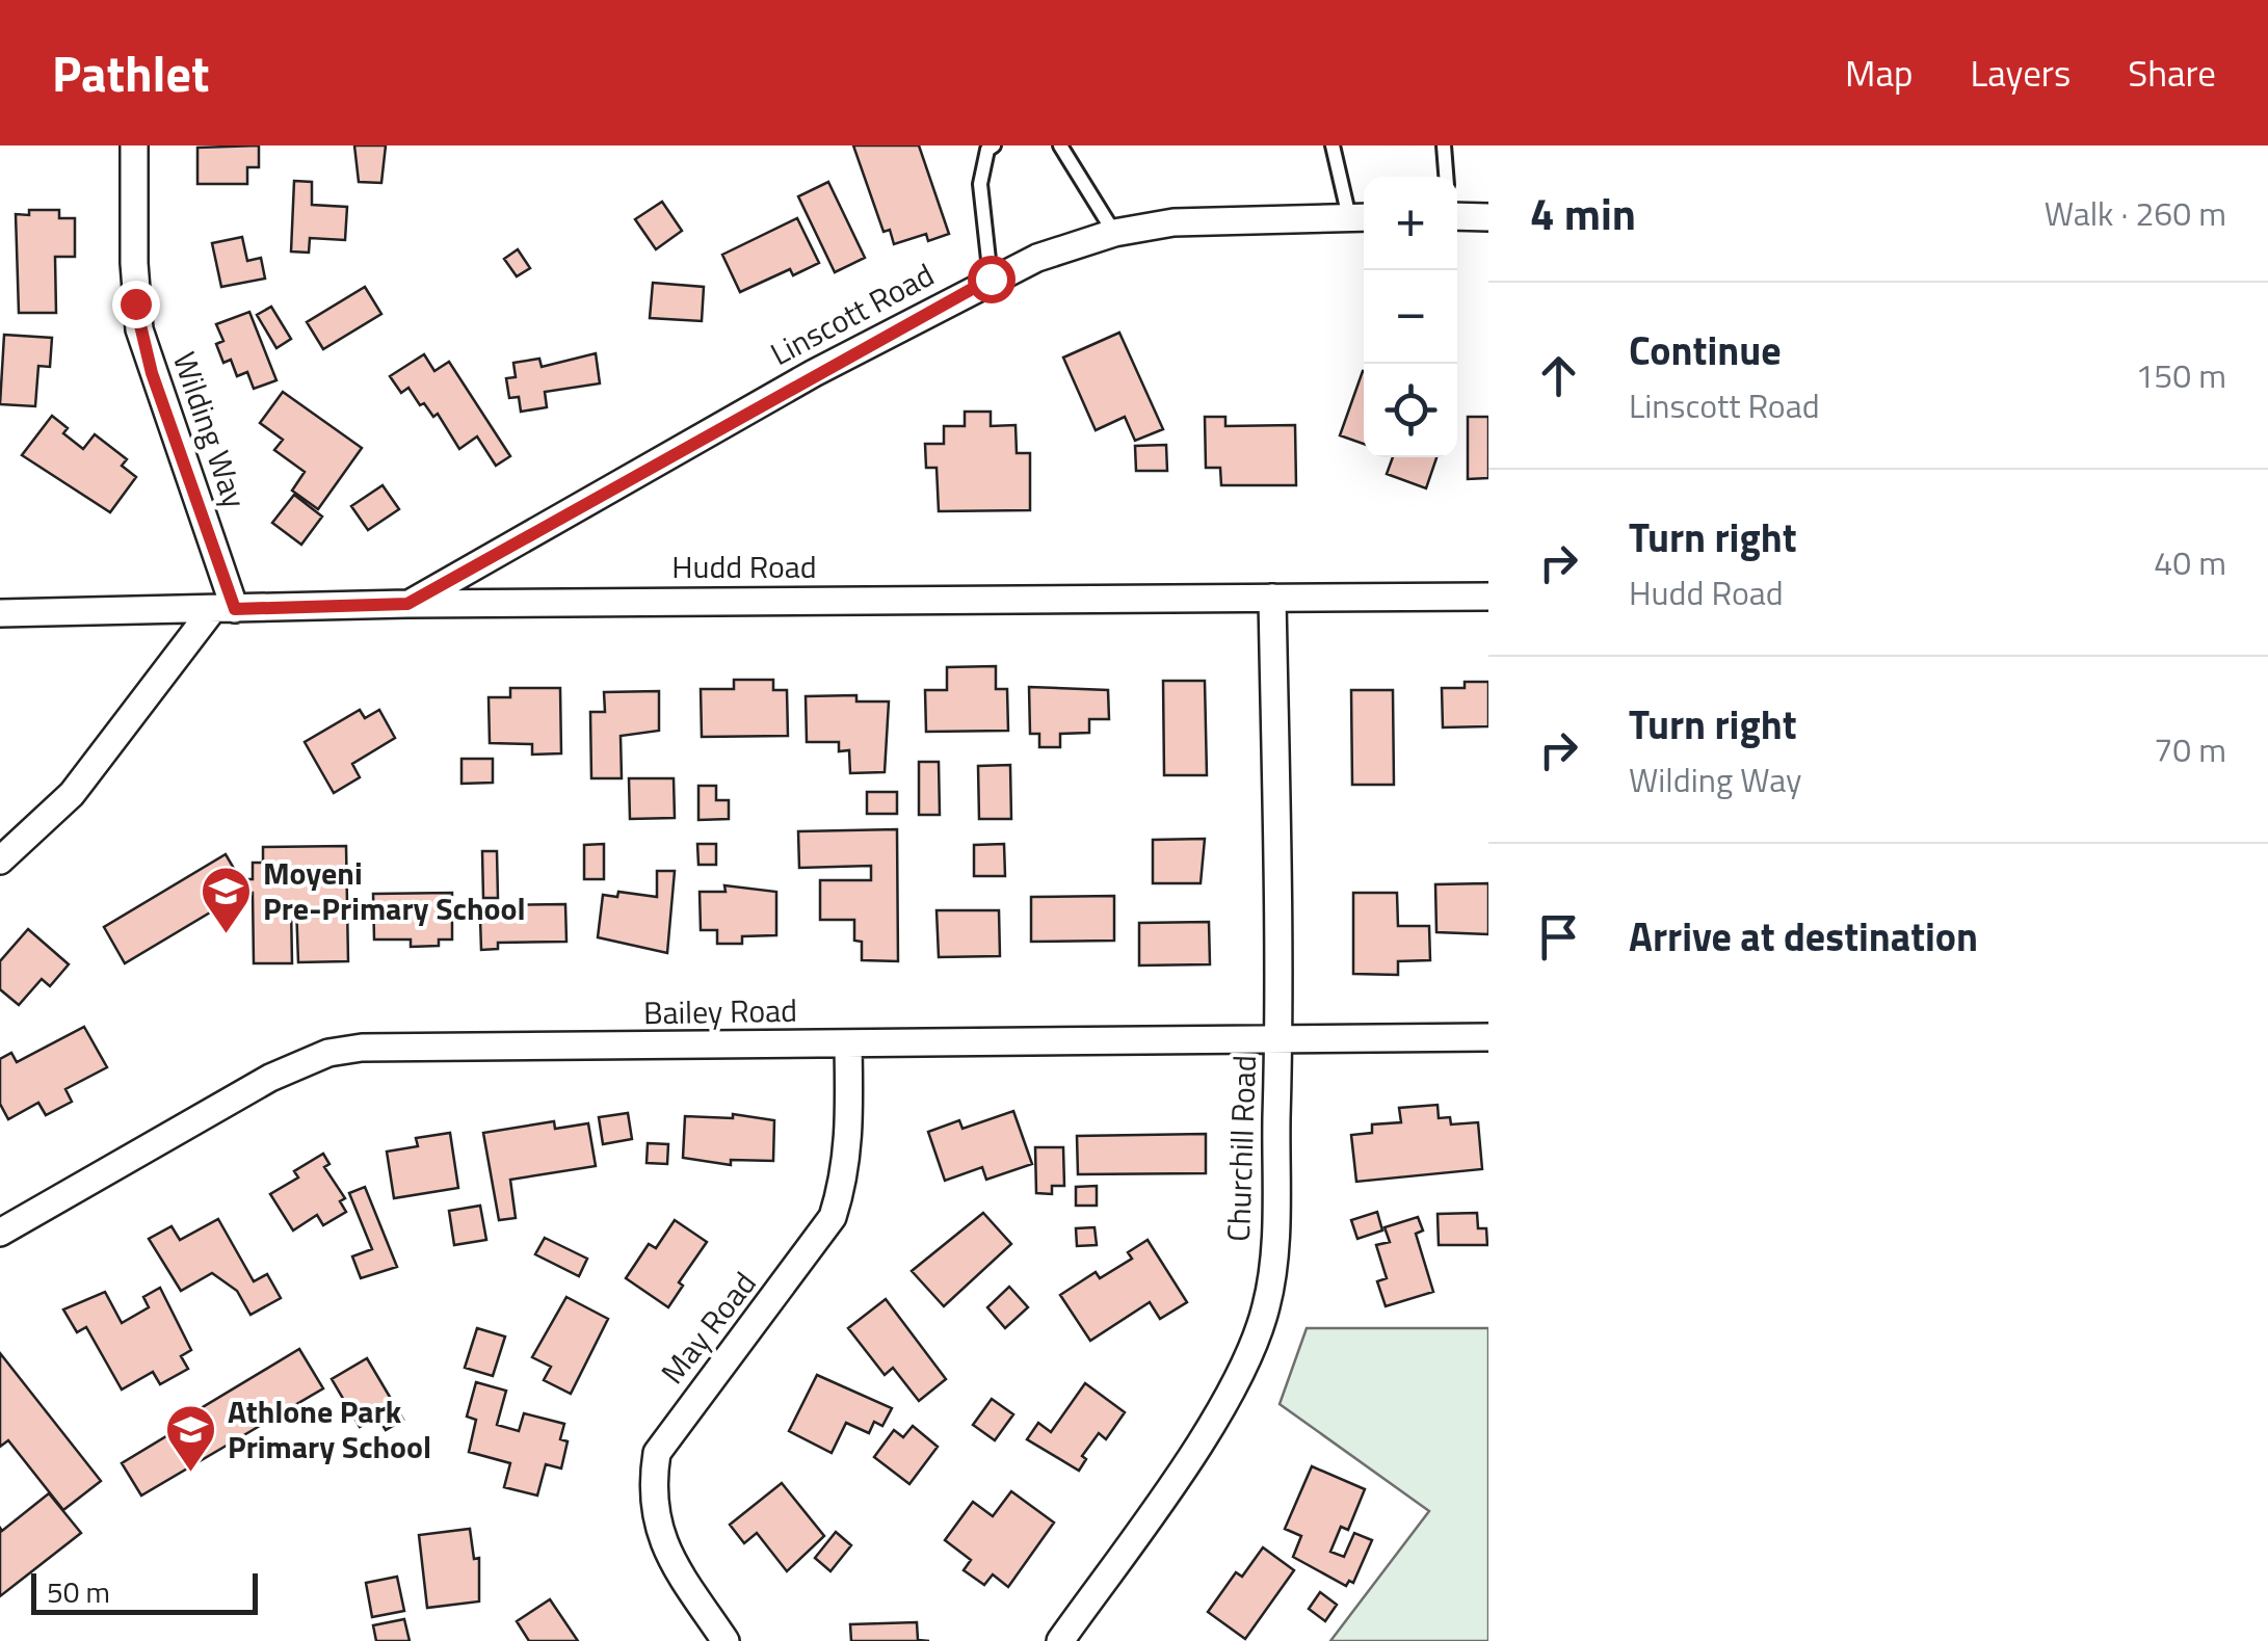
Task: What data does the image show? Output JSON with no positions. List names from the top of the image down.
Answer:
{
  "streets": {
    "street": [
      "Linscott Road",
      "Wilding Way",
      "Hudd Road",
      "Bailey Road",
      "Churchill Road",
      "May Road"
    ]
  },
  "crossings": [
    ["Linscott Road", "Hudd Road"],
    ["Wilding Way", "Hudd Road"],
    ["Hudd Road", "Churchill Road"],
    ["Bailey Road", "Churchill Road"],
    ["Bailey Road", "May Road"]
  ],
  "places": {
    "school or university": ["Moyeni Pre-Primary School", "Athlone Park Primary School"]
  },
  "scale_bar": "50 m",
  "page": {
    "header": "Pathlet",
    "nav": ["Map", "Layers", "Share"],
    "heading": ["4 min", "Walk · 260 m"],
    "map_buttons": ["+", "−"],
    "list": [
      ["Continue", "Linscott Road", "150 m"],
      ["Turn right", "Hudd Road", "40 m"],
      ["Turn right", "Wilding Way", "70 m"],
      "Arrive at destination"
    ],
    "scale": "50 m"
  }
}
